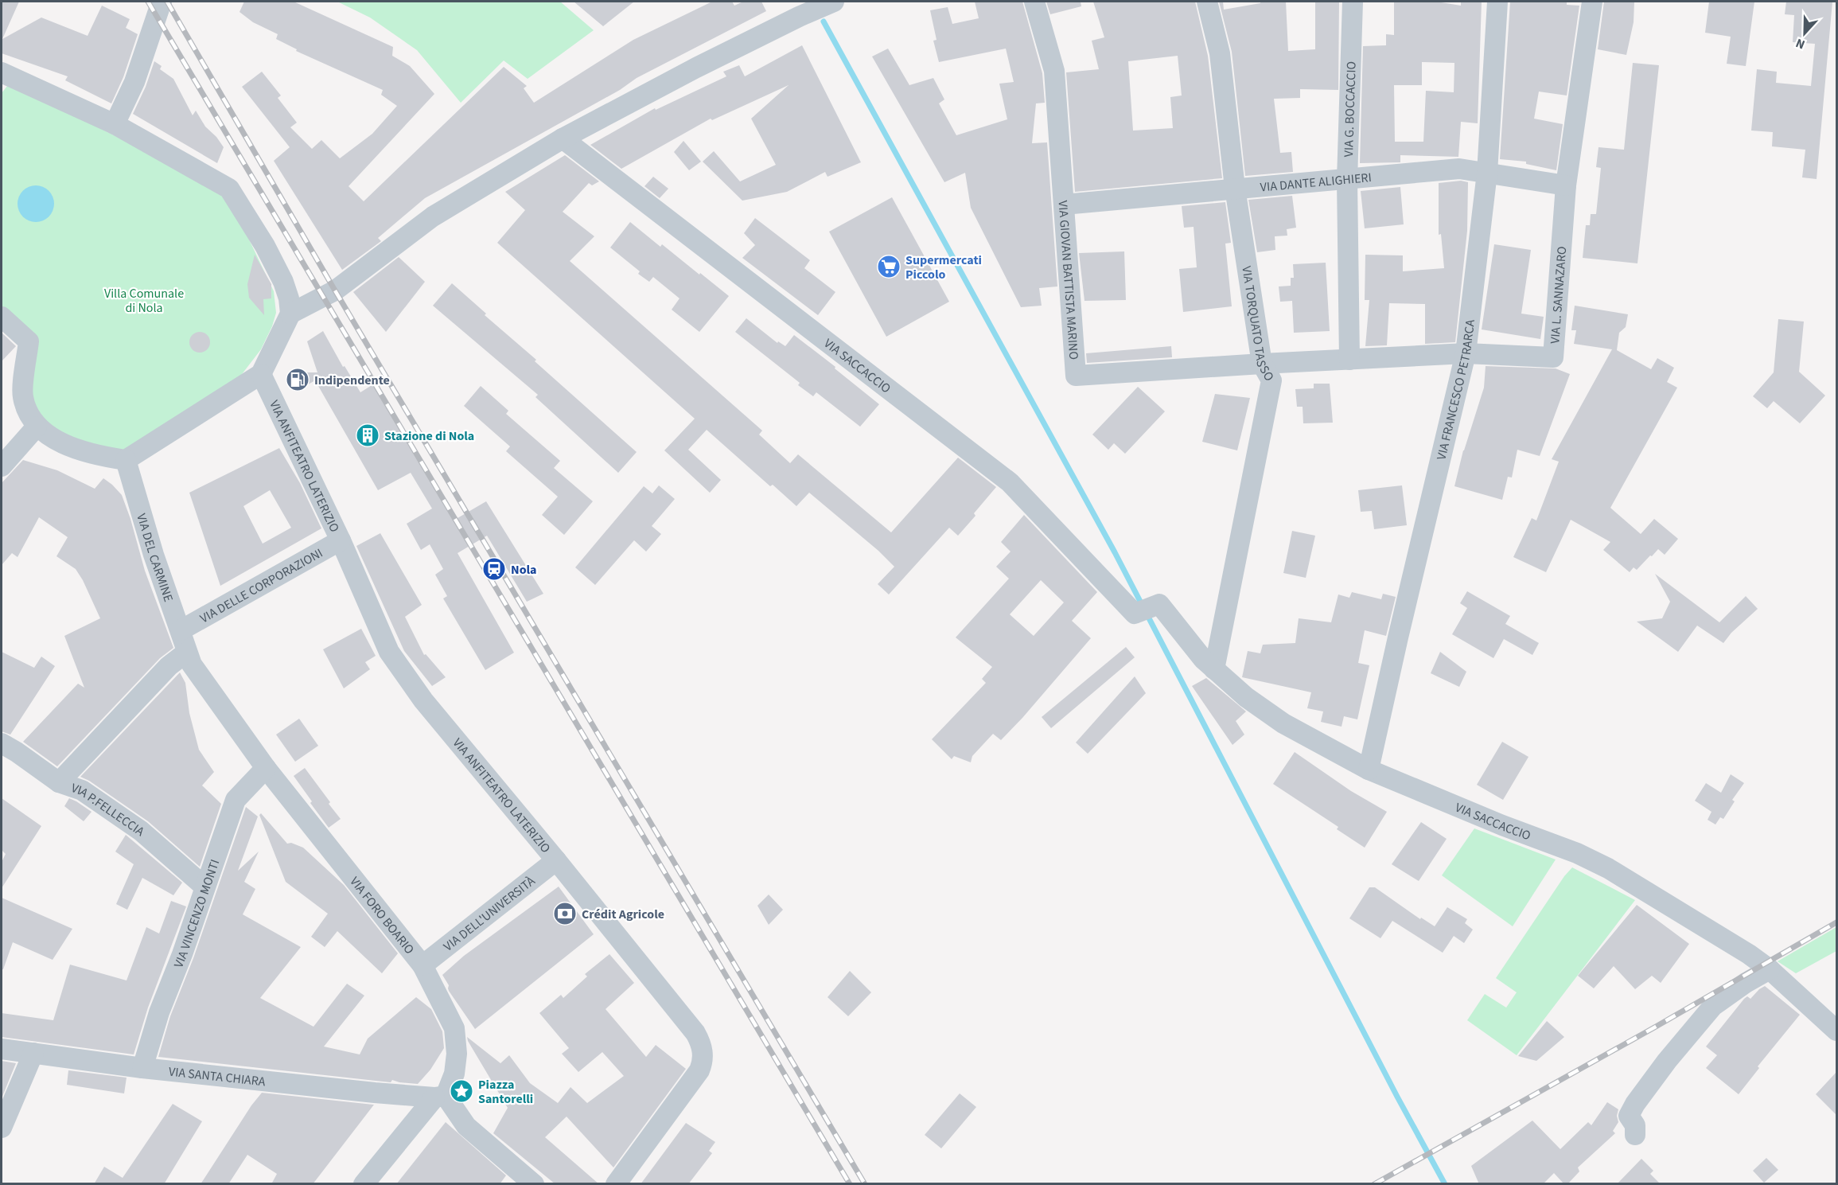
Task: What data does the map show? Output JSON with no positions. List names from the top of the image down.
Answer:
{
  "streets": {
    "street": [
      "VIA G. BOCCACCIO",
      "VIA DANTE ALIGHIERI",
      "VIA GIOVAN BATTISTA MARINO",
      "VIA L. SANNAZARO",
      "VIA TORQUATO TASSO",
      "VIA SACCACCIO",
      "VIA FRANCESCO PETRARCA",
      "VIA ANFITEATRO LATERIZIO",
      "VIA DEL CARMINE",
      "VIA DELLE CORPORAZIONI",
      "VIA P.FELLECCIA",
      "VIA VINCENZO MONTI",
      "VIA DELL'UNIVERSITÀ",
      "VIA FORO BOARIO",
      "VIA SANTA CHIARA"
    ]
  },
  "crossings": [
    ["VIA G. BOCCACCIO", "VIA DANTE ALIGHIERI"],
    ["VIA G. BOCCACCIO", "VIA L. SANNAZARO"],
    ["VIA DANTE ALIGHIERI", "VIA GIOVAN BATTISTA MARINO"],
    ["VIA DANTE ALIGHIERI", "VIA L. SANNAZARO"],
    ["VIA DANTE ALIGHIERI", "VIA TORQUATO TASSO"],
    ["VIA DANTE ALIGHIERI", "VIA FRANCESCO PETRARCA"],
    ["VIA GIOVAN BATTISTA MARINO", "VIA L. SANNAZARO"],
    ["VIA GIOVAN BATTISTA MARINO", "VIA TORQUATO TASSO"],
    ["VIA L. SANNAZARO", "VIA TORQUATO TASSO"],
    ["VIA L. SANNAZARO", "VIA FRANCESCO PETRARCA"],
    ["VIA TORQUATO TASSO", "VIA SACCACCIO"],
    ["VIA SACCACCIO", "VIA FRANCESCO PETRARCA"],
    ["VIA ANFITEATRO LATERIZIO", "VIA DELLE CORPORAZIONI"],
    ["VIA ANFITEATRO LATERIZIO", "VIA DELL'UNIVERSITÀ"],
    ["VIA DEL CARMINE", "VIA DELLE CORPORAZIONI"],
    ["VIA DEL CARMINE", "VIA FORO BOARIO"],
    ["VIA P.FELLECCIA", "VIA VINCENZO MONTI"],
    ["VIA VINCENZO MONTI", "VIA FORO BOARIO"],
    ["VIA VINCENZO MONTI", "VIA SANTA CHIARA"],
    ["VIA DELL'UNIVERSITÀ", "VIA FORO BOARIO"],
    ["VIA FORO BOARIO", "VIA SANTA CHIARA"]
  ],
  "parks": ["Villa Comunale di Nola"],
  "places": {
    "supermarket": ["Supermercati Piccolo"],
    "fuel station": ["Indipendente"],
    "building": ["Stazione di Nola"],
    "station": ["Nola"],
    "bank": ["Crédit Agricole"],
    "place": ["Piazza Santorelli"]
  },
  "north": "bottom"
}
